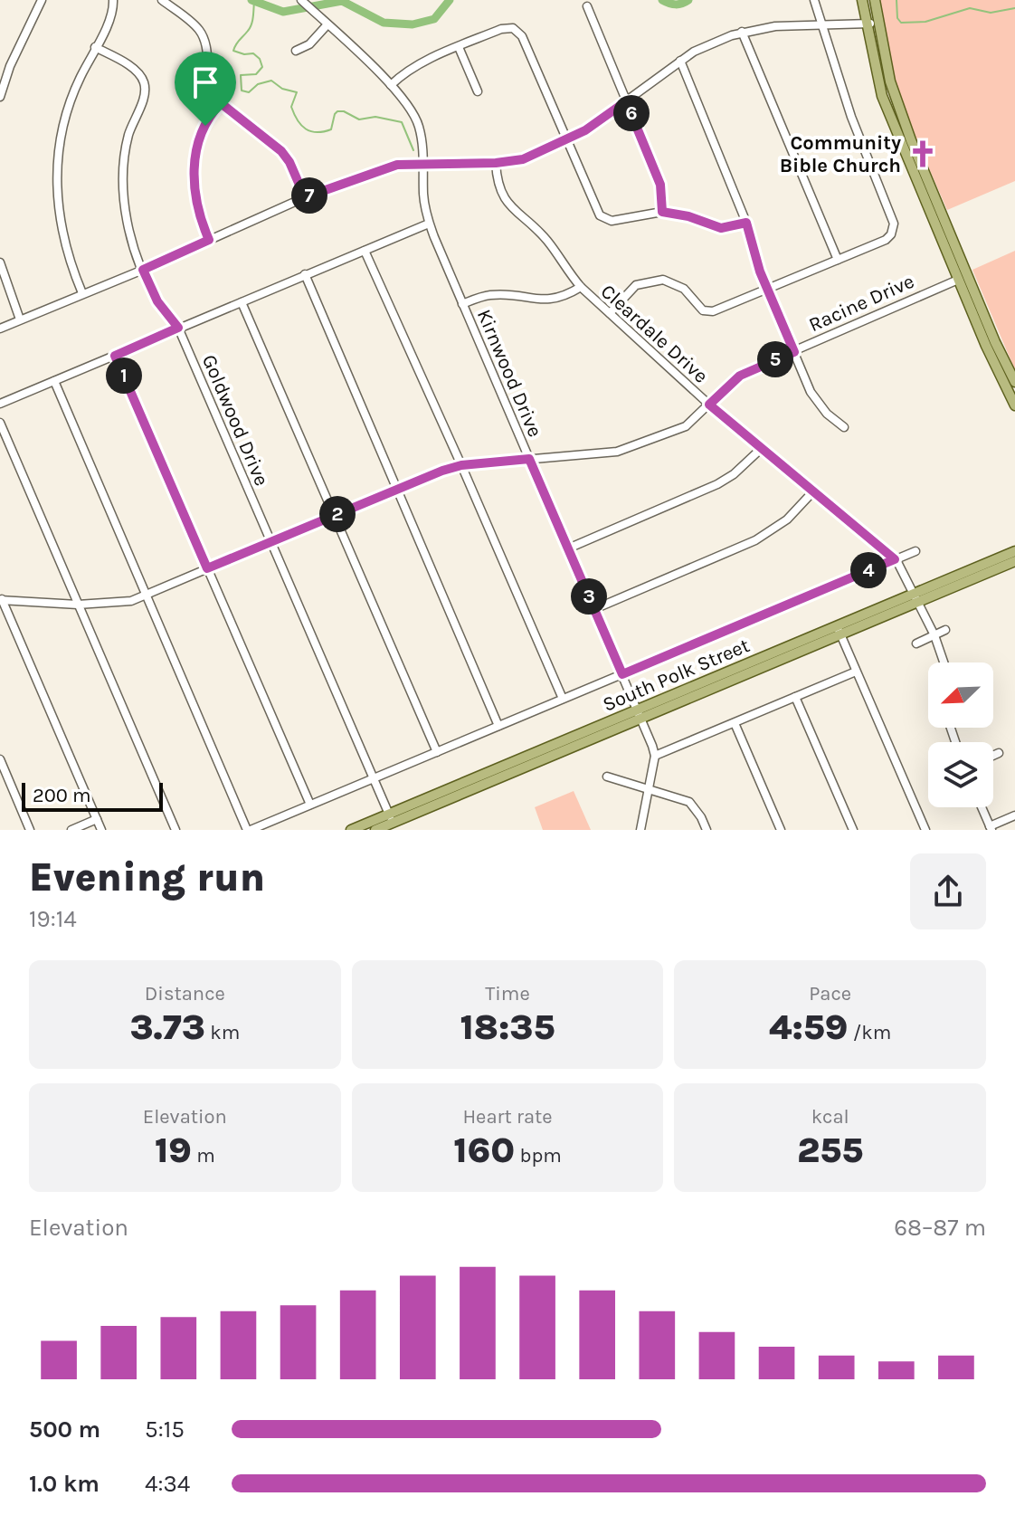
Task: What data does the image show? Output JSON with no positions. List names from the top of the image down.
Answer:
{
  "streets": {
    "main road": ["Racine Drive", "South Polk Street"],
    "street": ["Cleardale Drive", "Kirnwood Drive", "Goldwood Drive"]
  },
  "crossings": [
    ["Racine Drive", "Cleardale Drive"],
    ["Racine Drive", "Kirnwood Drive"],
    ["Racine Drive", "Goldwood Drive"],
    ["Cleardale Drive", "South Polk Street"],
    ["Kirnwood Drive", "South Polk Street"],
    ["Goldwood Drive", "South Polk Street"]
  ],
  "places": {
    "church": ["Community Bible Church"]
  },
  "scale_bar": "200 m",
  "north": "bottom left",
  "page": {
    "pins": [
      "6",
      "7",
      "5",
      "1",
      "2",
      "4",
      "3"
    ],
    "scale": "200 m",
    "heading": ["Evening run", "19:14"],
    "stats": [
      ["Distance", "3.73 km"],
      ["Time", "18:35"],
      ["Pace", "4:59 /km"],
      ["Elevation", "19 m"],
      ["Heart rate", "160 bpm"],
      ["kcal", "255"]
    ],
    "chart": ["Elevation", "68–87 m"],
    "list": [
      {
        "name": "500 m",
        "note": "5:15"
      },
      {
        "name": "1.0 km",
        "note": "4:34"
      }
    ]
  }
}
